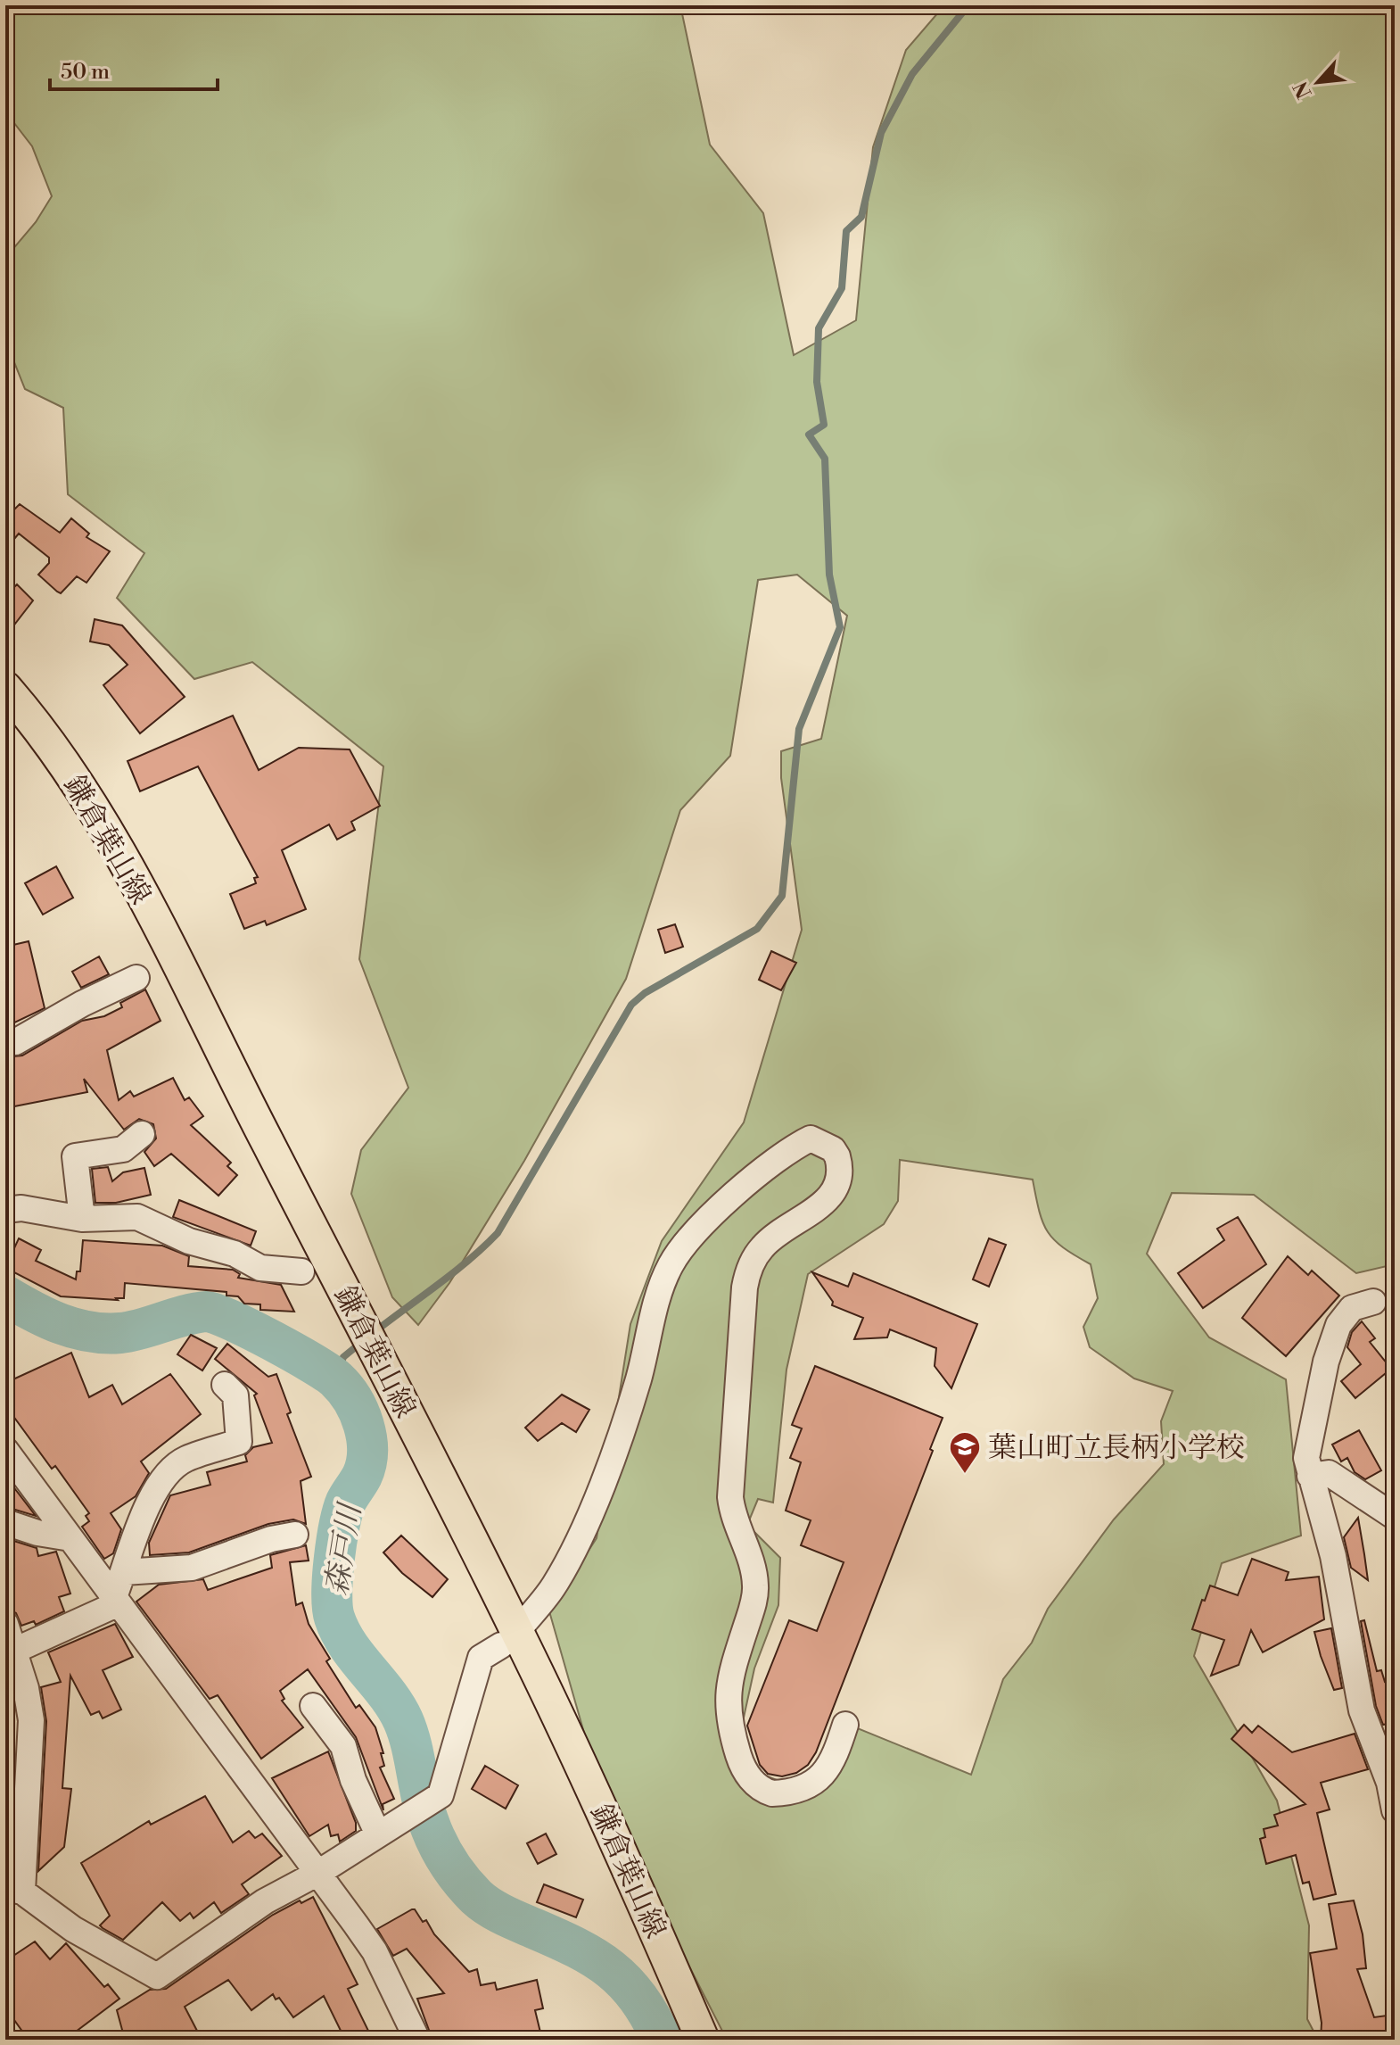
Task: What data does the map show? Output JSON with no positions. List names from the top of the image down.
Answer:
{
  "streets": {
    "main road": ["鎌倉葉山線"]
  },
  "water": ["森戸川"],
  "places": {
    "school or university": ["葉山町立長柄小学校"]
  },
  "scale_bar": "50 m",
  "north": "bottom left"
}
